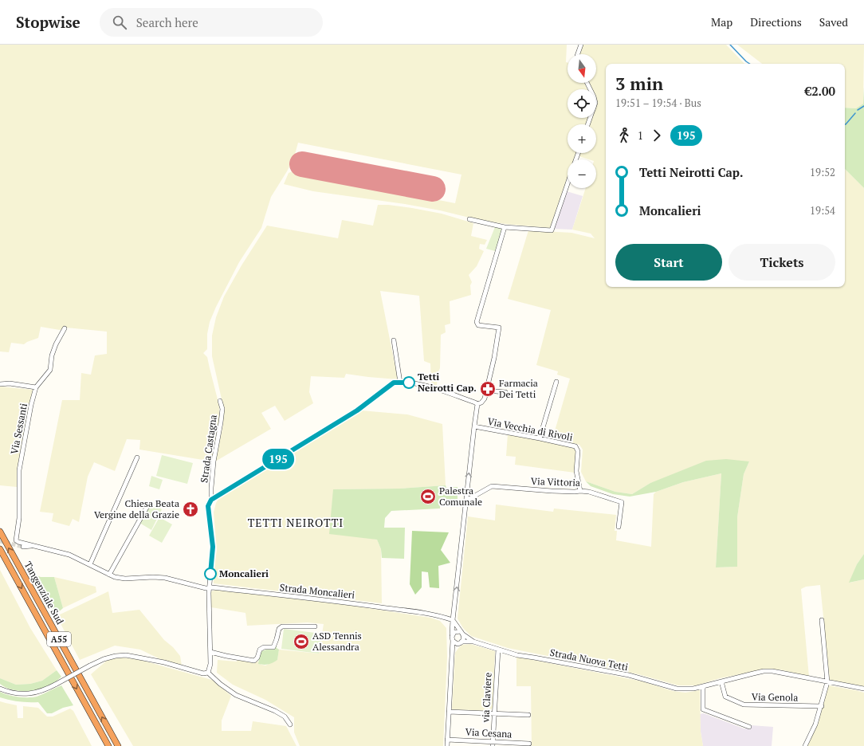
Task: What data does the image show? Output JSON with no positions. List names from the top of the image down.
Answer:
{
  "streets": {
    "highway": ["Tangenziale Sud", "A55"],
    "street": [
      "Via Sessanti",
      "Via Vecchia di Rivoli",
      "Strada Castagna",
      "Via Vittoria",
      "Strada Moncalieri",
      "Strada Nuova Tetti",
      "via Claviere",
      "Via Genola",
      "Via Cesana"
    ]
  },
  "crossings": [
    ["Via Sessanti", "Strada Moncalieri"],
    ["Via Vecchia di Rivoli", "Via Vittoria"],
    ["Strada Castagna", "Strada Moncalieri"],
    ["Strada Moncalieri", "Strada Nuova Tetti"],
    ["Strada Nuova Tetti", "via Claviere"],
    ["Strada Nuova Tetti", "Via Genola"],
    ["via Claviere", "Via Cesana"]
  ],
  "districts": ["TETTI NEIROTTI"],
  "places": {
    "other": ["Tetti Neirotti Cap.", "Moncalieri"],
    "pharmacy": ["Farmacia Dei Tetti"],
    "sports": ["Palestra Comunale", "ASD Tennis Alessandra"],
    "church": ["Chiesa Beata Vergine della Grazie"]
  },
  "lines": ["bus line 195"],
  "north": "bottom",
  "page": {
    "header": "Stopwise",
    "search": "Search here",
    "nav": ["Map", "Directions", "Saved"],
    "on_map": "195",
    "map_buttons": ["+", "−"],
    "heading": ["3 min", "19:51 – 19:54 · Bus", "€2.00"],
    "legs": ["1", "195"],
    "list": [
      {
        "name": "Tetti Neirotti Cap.",
        "value": "19:52"
      },
      {
        "name": "Moncalieri",
        "value": "19:54"
      }
    ],
    "buttons": ["Start", "Tickets"]
  }
}
